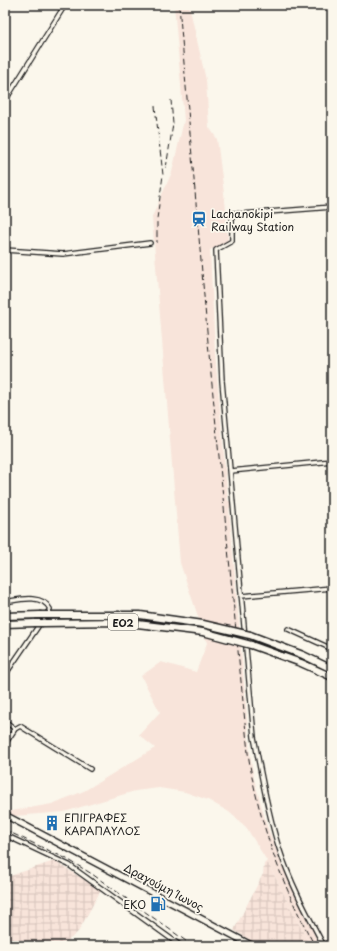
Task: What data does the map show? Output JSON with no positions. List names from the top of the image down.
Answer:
{
  "streets": {
    "main road": ["ΕΟ2", "Δραγούμη Ίωνος"]
  },
  "places": {
    "station": ["Lachanokipi Railway Station"],
    "building": ["ΕΠΙΓΡΑΦΕΣ ΚΑΡΑΠΑΥΛΟΣ"],
    "fuel station": ["EKO"]
  }
}
